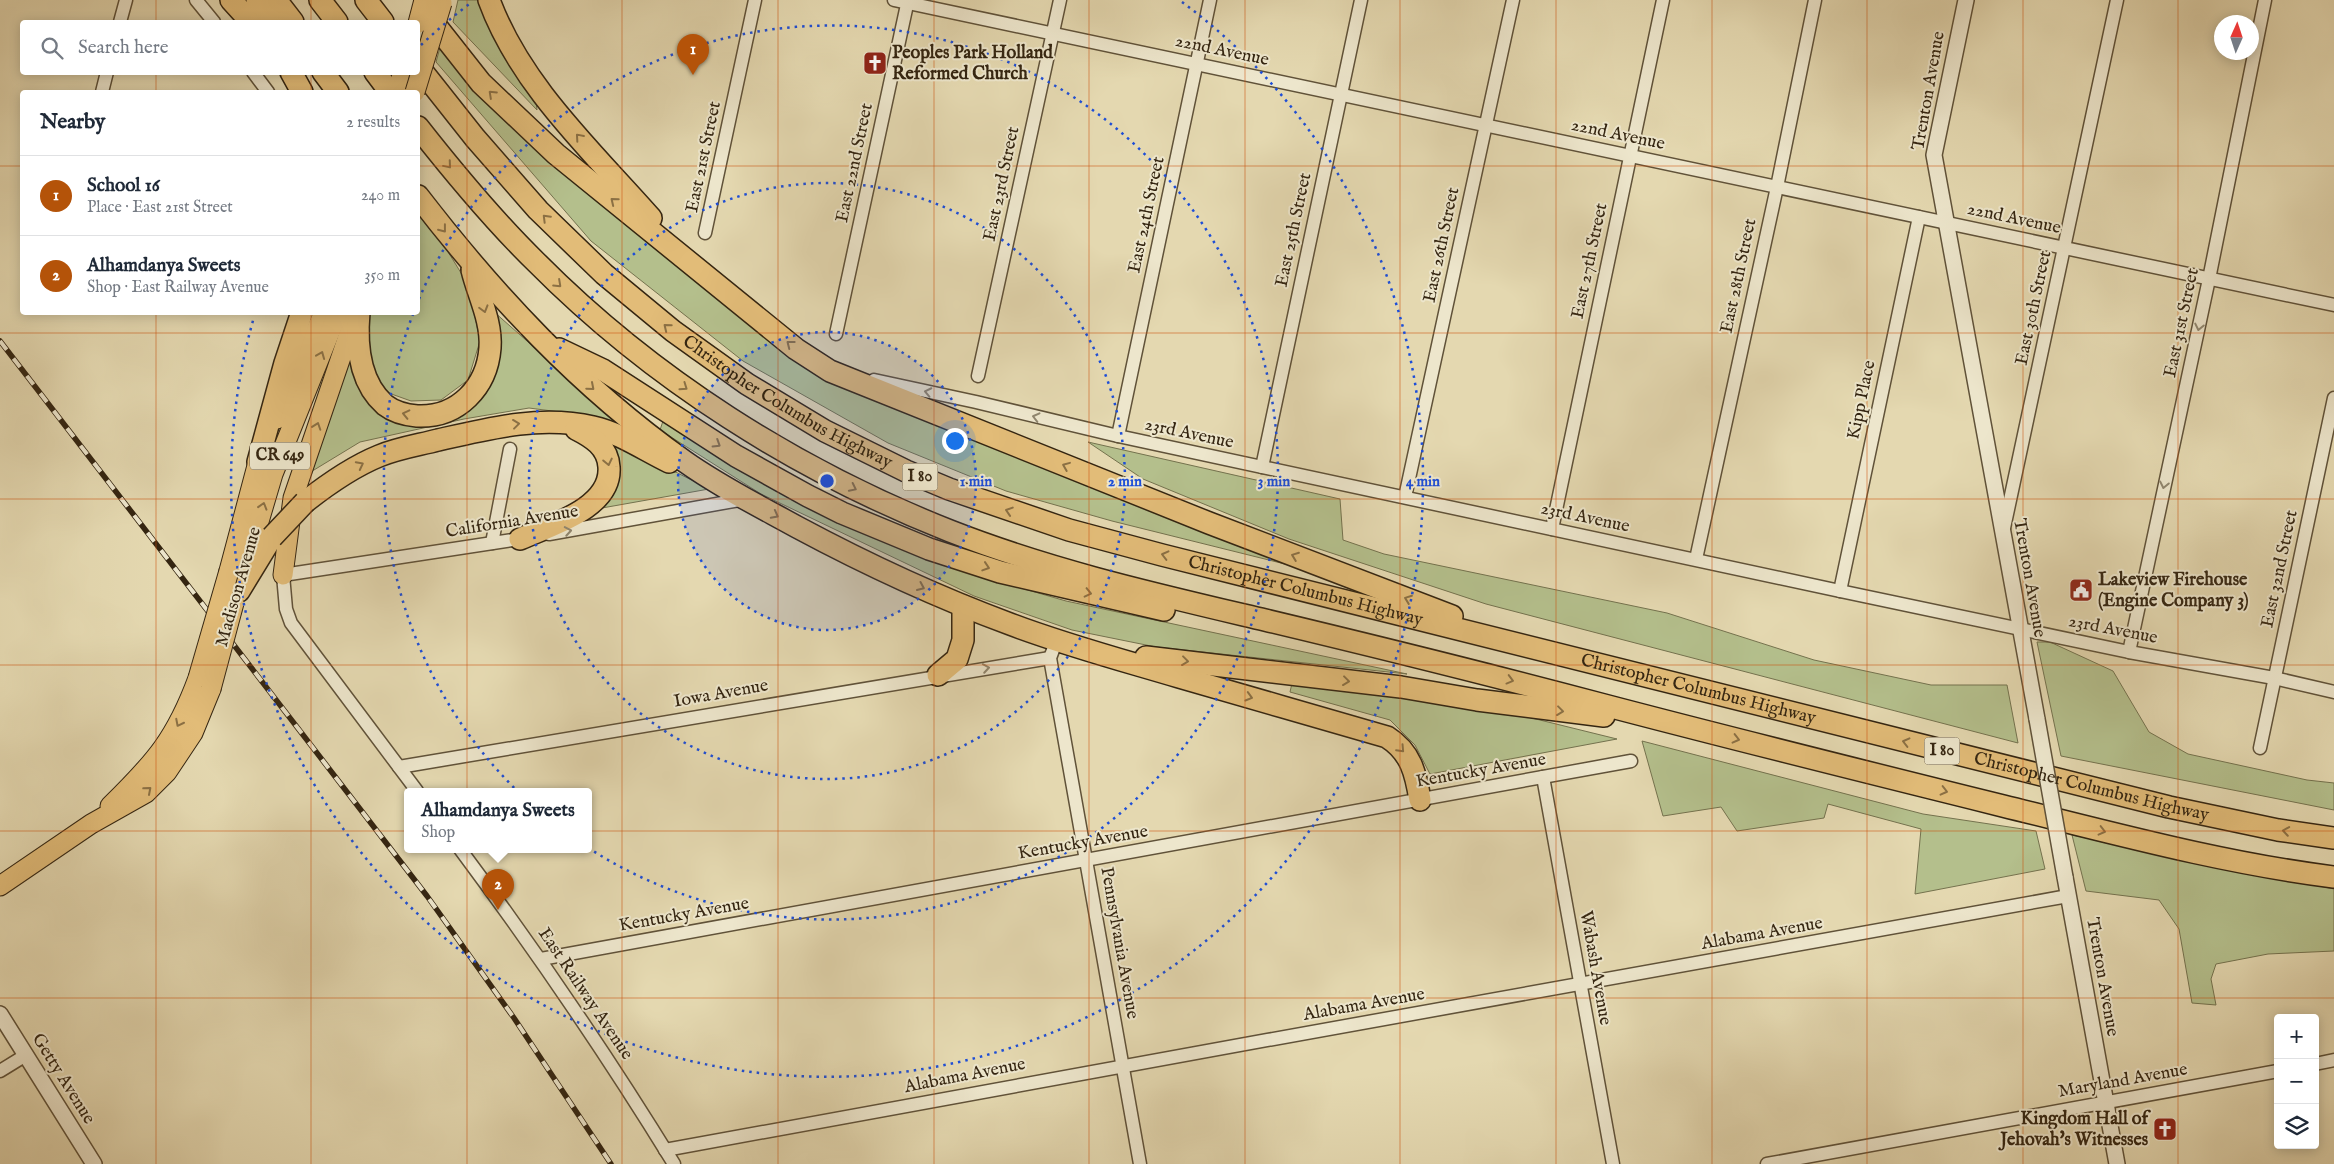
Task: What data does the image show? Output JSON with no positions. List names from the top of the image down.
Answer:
{
  "streets": {
    "highway": ["Christopher Columbus Highway", "I 80"],
    "main road": ["CR 649", "Madison Avenue"],
    "street": [
      "22nd Avenue",
      "Trenton Avenue",
      "East 21st Street",
      "East 22nd Street",
      "East 23rd Street",
      "East 24th Street",
      "East 25th Street",
      "East 26th Street",
      "East 27th Street",
      "East 28th Street",
      "East 30th Street",
      "East 31st Street",
      "Kipp Place",
      "23rd Avenue",
      "California Avenue",
      "East 32nd Street",
      "Iowa Avenue",
      "Kentucky Avenue",
      "Alabama Avenue",
      "Pennsylvania Avenue",
      "Wabash Avenue",
      "East Railway Avenue",
      "Getty Avenue",
      "Maryland Avenue"
    ]
  },
  "crossings": [
    ["22nd Avenue", "Trenton Avenue"],
    ["22nd Avenue", "East 22nd Street"],
    ["22nd Avenue", "East 23rd Street"],
    ["22nd Avenue", "East 24th Street"],
    ["22nd Avenue", "East 25th Street"],
    ["22nd Avenue", "East 26th Street"],
    ["22nd Avenue", "East 27th Street"],
    ["22nd Avenue", "East 28th Street"],
    ["22nd Avenue", "East 30th Street"],
    ["22nd Avenue", "East 31st Street"],
    ["22nd Avenue", "Kipp Place"],
    ["Trenton Avenue", "East 30th Street"],
    ["Trenton Avenue", "23rd Avenue"],
    ["Trenton Avenue", "Alabama Avenue"],
    ["Trenton Avenue", "Maryland Avenue"],
    ["East 24th Street", "23rd Avenue"],
    ["East 25th Street", "23rd Avenue"],
    ["East 26th Street", "23rd Avenue"],
    ["East 27th Street", "23rd Avenue"],
    ["East 28th Street", "23rd Avenue"],
    ["East 31st Street", "23rd Avenue"],
    ["Kipp Place", "23rd Avenue"],
    ["23rd Avenue", "East 32nd Street"],
    ["Iowa Avenue", "Pennsylvania Avenue"],
    ["Kentucky Avenue", "Pennsylvania Avenue"],
    ["Kentucky Avenue", "Wabash Avenue"],
    ["Kentucky Avenue", "East Railway Avenue"],
    ["Alabama Avenue", "Pennsylvania Avenue"],
    ["Alabama Avenue", "Wabash Avenue"],
    ["Alabama Avenue", "East Railway Avenue"]
  ],
  "one_way": ["East 31st Street", "California Avenue"],
  "places": {
    "church": ["Peoples Park Holland Reformed Church", "Kingdom Hall of Jehovah's Witnesses"],
    "public building": ["Lakeview Firehouse (Engine Company 3)"]
  },
  "north": "top",
  "page": {
    "search": "Search here",
    "pins": ["1", "2"],
    "heading": ["Nearby", "2 results"],
    "list": [
      {
        "mark": "1",
        "name": "School 16",
        "note": "Place · East 21st Street",
        "value": "240 m"
      },
      {
        "mark": "2",
        "name": "Alhamdanya Sweets",
        "note": "Shop · East Railway Avenue",
        "value": "350 m"
      }
    ],
    "popup": ["Alhamdanya Sweets", "Shop"],
    "map_buttons": ["+", "−"]
  },
  "rings": [
    "1 min",
    "2 min",
    "3 min",
    "4 min"
  ]
}
